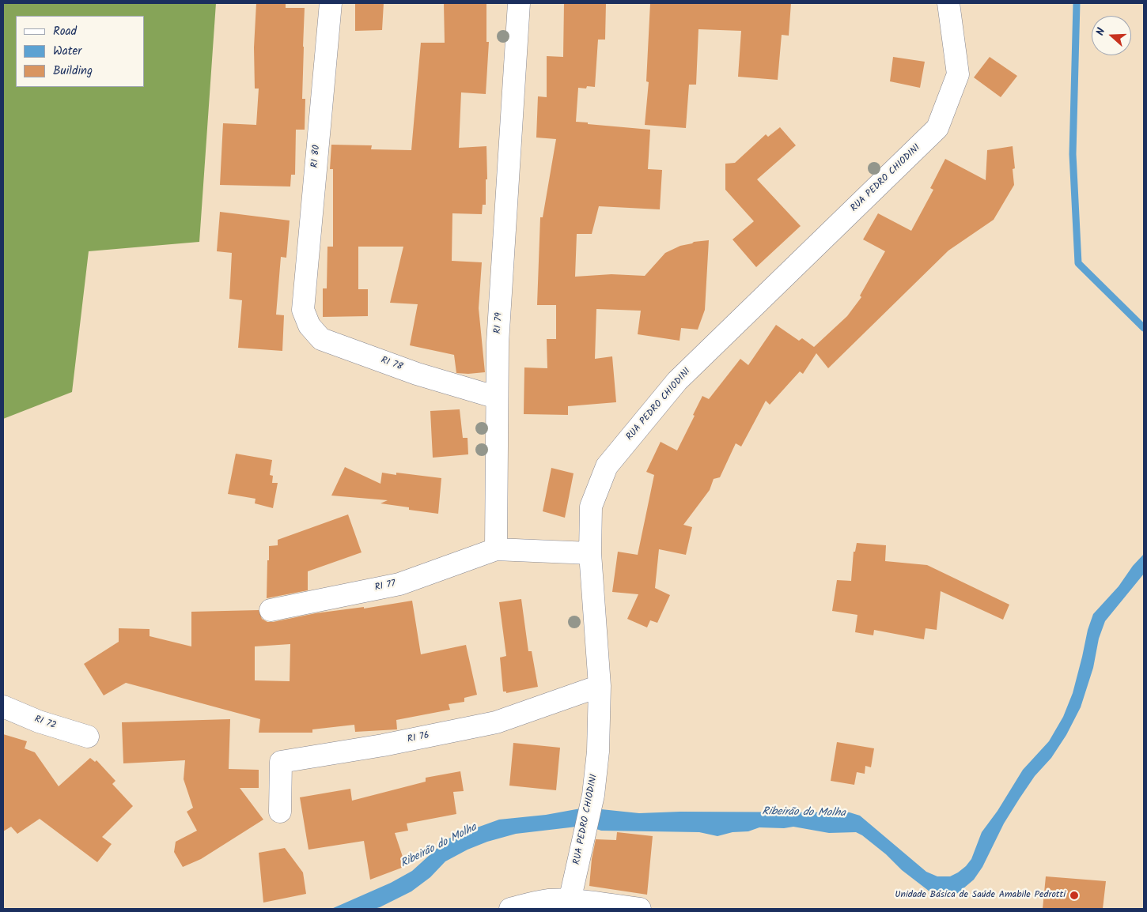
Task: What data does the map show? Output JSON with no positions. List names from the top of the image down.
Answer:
{
  "streets": {
    "street": [
      "RI 80",
      "RUA PEDRO CHIODINI",
      "RI 79",
      "RI 78",
      "RI 77",
      "RI 72",
      "RI 76"
    ]
  },
  "crossings": [
    ["RI 80", "RI 78"],
    ["RUA PEDRO CHIODINI", "RI 76"],
    ["RI 79", "RI 78"],
    ["RI 79", "RI 77"]
  ],
  "water": ["Ribeirão do Molha"],
  "places": ["Unidade Básica de Saúde Amabile Pedrotti"],
  "legend": ["Road", "Water", "Building"],
  "north": "left"
}
